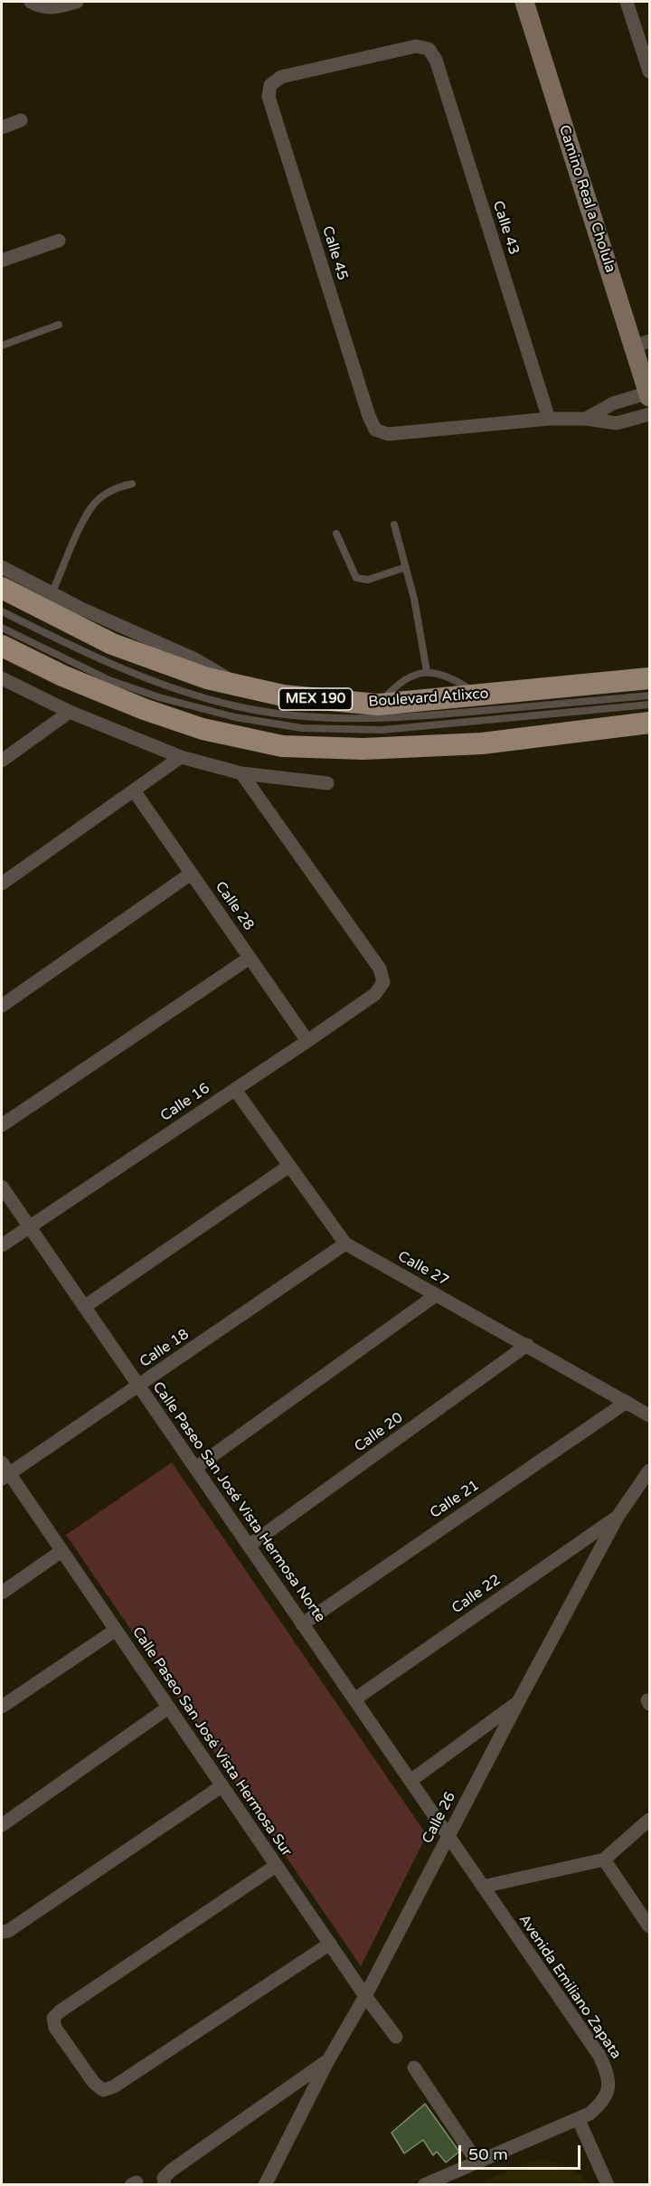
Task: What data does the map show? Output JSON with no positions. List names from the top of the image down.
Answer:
{
  "streets": {
    "main road": ["Camino Real a Cholula", "Boulevard Atlixco", "MEX 190"],
    "street": [
      "Calle 43",
      "Calle 45",
      "Calle 28",
      "Calle 16",
      "Calle 27",
      "Calle 18",
      "Calle 20",
      "Calle 21",
      "Calle Paseo San José Vista Hermosa Norte",
      "Calle 22",
      "Calle Paseo San José Vista Hermosa Sur",
      "Calle 26",
      "Avenida Emiliano Zapata"
    ]
  },
  "crossings": [
    ["Calle 43", "Calle 45"],
    ["Calle 28", "Calle 16"],
    ["Calle 16", "Calle 27"],
    ["Calle 16", "Calle Paseo San José Vista Hermosa Norte"],
    ["Calle 27", "Calle 18"],
    ["Calle 27", "Calle 20"],
    ["Calle 27", "Calle 21"],
    ["Calle 18", "Calle Paseo San José Vista Hermosa Norte"],
    ["Calle 18", "Calle Paseo San José Vista Hermosa Sur"],
    ["Calle 20", "Calle Paseo San José Vista Hermosa Norte"],
    ["Calle 21", "Calle Paseo San José Vista Hermosa Norte"],
    ["Calle Paseo San José Vista Hermosa Norte", "Calle 22"],
    ["Calle Paseo San José Vista Hermosa Norte", "Calle 26"],
    ["Calle Paseo San José Vista Hermosa Norte", "Avenida Emiliano Zapata"],
    ["Calle 22", "Calle 26"],
    ["Calle Paseo San José Vista Hermosa Sur", "Calle 26"],
    ["Calle 26", "Avenida Emiliano Zapata"]
  ],
  "scale_bar": "50 m"
}
